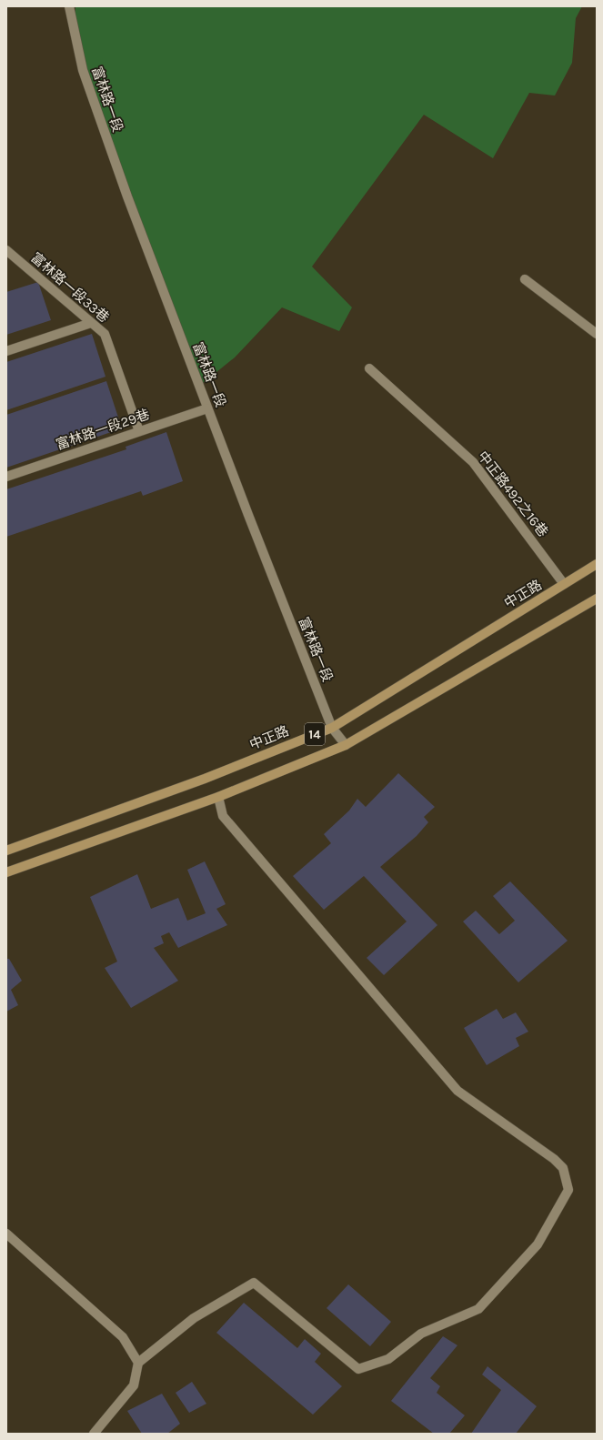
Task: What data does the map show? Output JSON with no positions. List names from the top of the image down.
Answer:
{
  "streets": {
    "main road": ["中正路", "14"],
    "street": [
      "富林路一段",
      "富林路一段33巷",
      "富林路一段29巷",
      "中正路492之16巷"
    ]
  },
  "crossings": [
    ["富林路一段", "富林路一段29巷"],
    ["富林路一段", "中正路"],
    ["富林路一段", "14"],
    ["富林路一段33巷", "富林路一段29巷"],
    ["中正路492之16巷", "中正路"]
  ]
}
